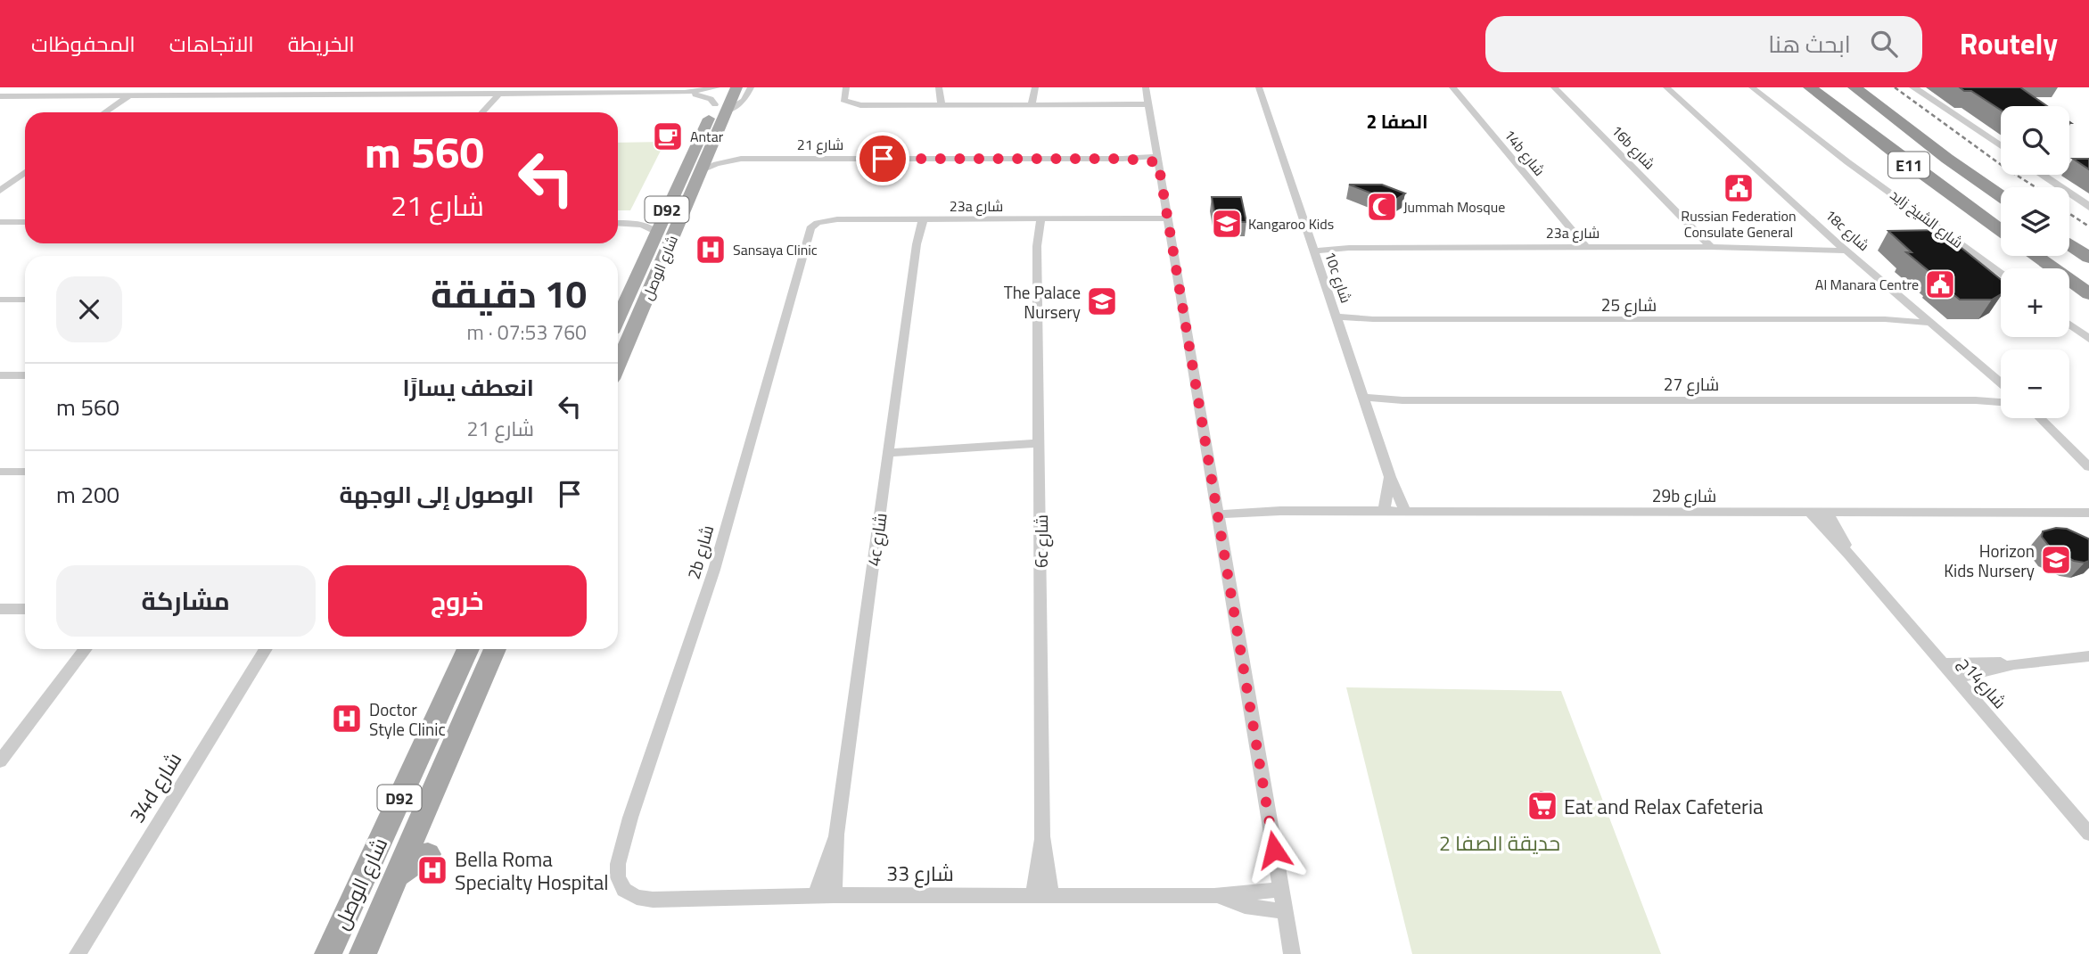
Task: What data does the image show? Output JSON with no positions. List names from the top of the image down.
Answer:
{
  "streets": {
    "highway": ["E11", "شارع الشيخ زايد"],
    "main road": ["D92", "شارع الوصل"],
    "street": [
      "شارع 21",
      "16b شارع",
      "14b شارع",
      "23a شارع",
      "18c شارع",
      "10c شارع",
      "شارع 25",
      "شارع 27",
      "29b شارع",
      "4c شارع",
      "6c شارع",
      "2b شارع",
      "شارع14ج",
      "34d شارع",
      "شارع 33"
    ]
  },
  "crossings": [
    ["شارع 21", "شارع الوصل"],
    ["16b شارع", "23a شارع"],
    ["14b شارع", "23a شارع"],
    ["23a شارع", "18c شارع"],
    ["23a شارع", "10c شارع"],
    ["23a شارع", "4c شارع"],
    ["23a شارع", "6c شارع"],
    ["23a شارع", "2b شارع"],
    ["18c شارع", "شارع 25"],
    ["10c شارع", "شارع 25"],
    ["10c شارع", "شارع 27"],
    ["10c شارع", "29b شارع"],
    ["29b شارع", "شارع14ج"],
    ["4c شارع", "شارع 33"],
    ["6c شارع", "شارع 33"],
    ["2b شارع", "شارع 33"]
  ],
  "districts": ["الصفا 2"],
  "parks": ["حديقة الصفا 2"],
  "places": {
    "cafe": ["Antar"],
    "public building": ["Russian Federation Consulate General", "Al Manara Centre"],
    "mosque": ["Jummah Mosque"],
    "school or university": ["Kangaroo Kids", "The Palace Nursery", "Horizon Kids Nursery"],
    "hospital": ["Sansaya Clinic", "Doctor Style Clinic", "Bella Roma Specialty Hospital"],
    "supermarket": ["Eat and Relax Cafeteria"]
  },
  "page": {
    "header": "Routely",
    "search": "ابحث هنا",
    "nav": ["الخريطة", "الاتجاهات", "المحفوظات"],
    "map_buttons": ["+", "−"],
    "turn": ["560 m", "شارع 21"],
    "heading": ["10 دقيقة", "760 m · 07:53"],
    "list": [
      {
        "name": "انعطف يسارًا",
        "note": "شارع 21",
        "value": "560 m"
      },
      {
        "name": "الوصول إلى الوجهة",
        "value": "200 m"
      }
    ],
    "buttons": ["خروج", "مشاركة"]
  }
}
